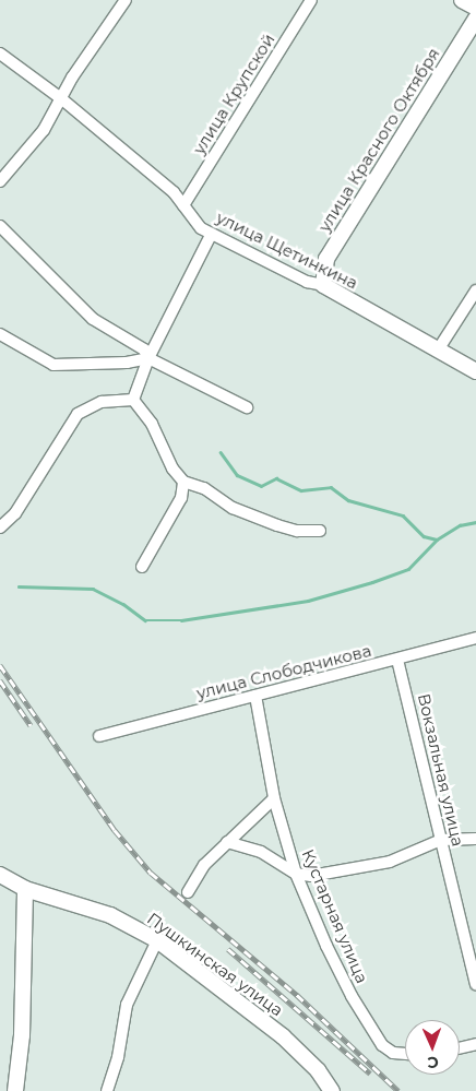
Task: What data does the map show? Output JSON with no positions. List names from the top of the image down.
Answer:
{
  "streets": {
    "street": [
      "улица Крупской",
      "улица Красного Октября",
      "улица Щетинкина",
      "улица Слободчикова",
      "Вокзальная улица",
      "Кустарная улица",
      "Пушкинская улица"
    ]
  },
  "crossings": [
    ["улица Крупской", "улица Щетинкина"],
    ["улица Красного Октября", "улица Щетинкина"],
    ["улица Слободчикова", "Вокзальная улица"],
    ["улица Слободчикова", "Кустарная улица"]
  ],
  "north": "bottom"
}
